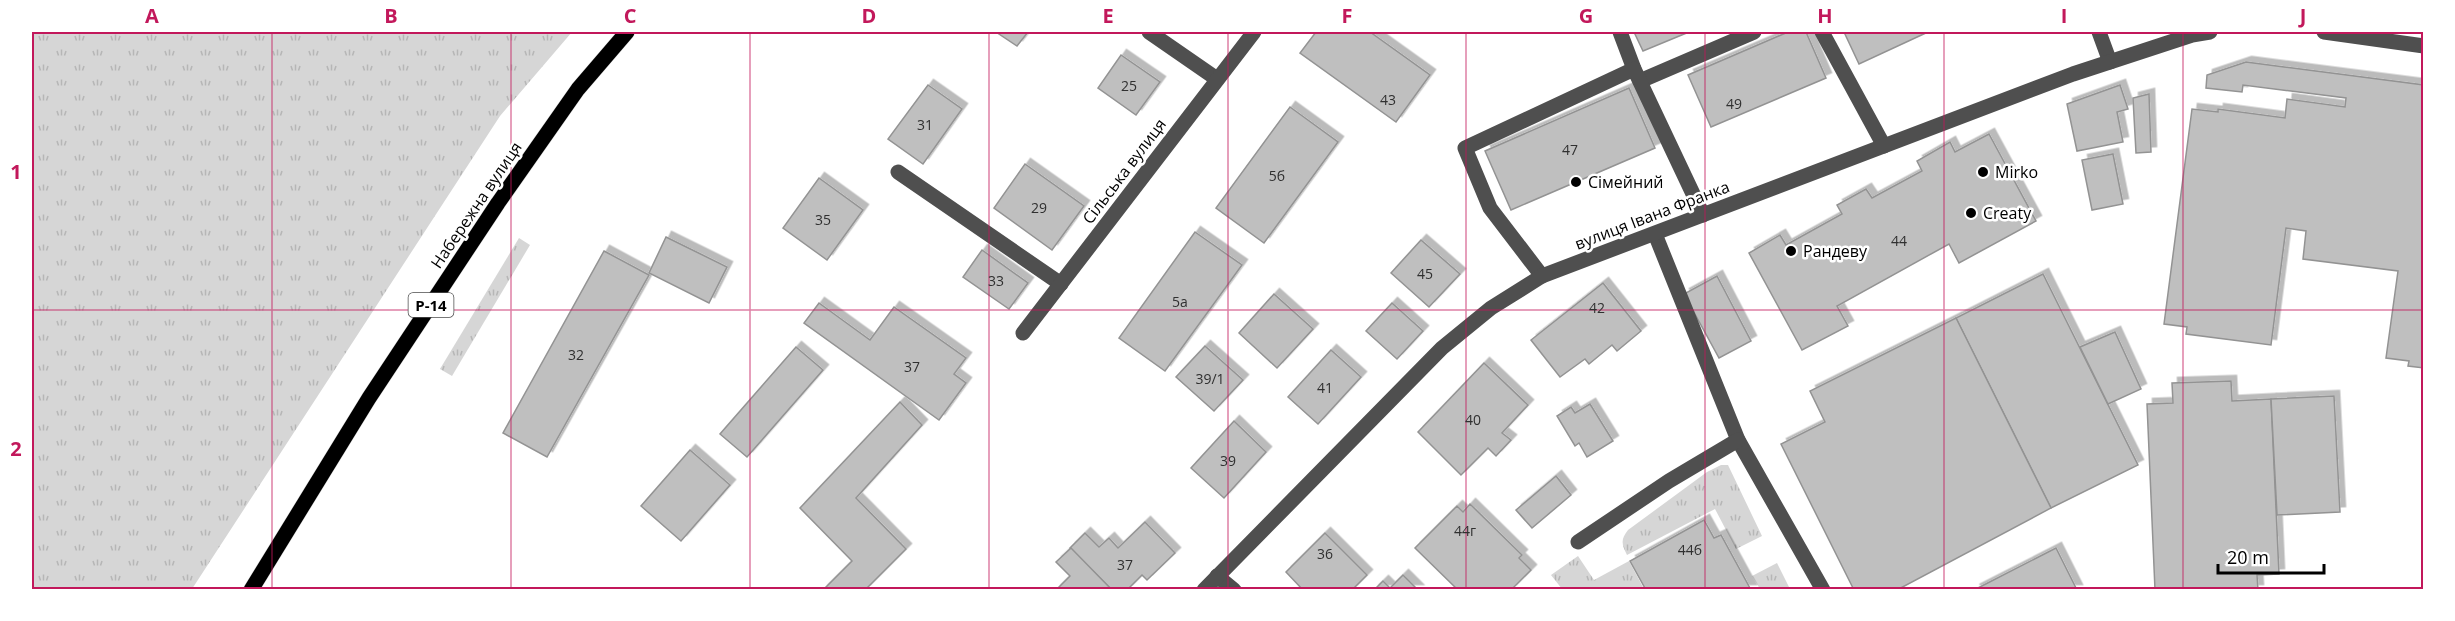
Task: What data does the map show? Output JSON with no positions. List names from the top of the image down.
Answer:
{
  "streets": {
    "main road": ["Набережна вулиця", "Р-14"],
    "street": ["Сільська вулиця", "вулиця Івана Франка"]
  },
  "places": [
    "Mirko",
    "Сімейний",
    "Creaty",
    "Рандеву"
  ],
  "house_numbers": [
    "25",
    "43",
    "49",
    "31",
    "47",
    "5б",
    "29",
    "35",
    "44",
    "45",
    "33",
    "5а",
    "42",
    "32",
    "37",
    "39/1",
    "41",
    "40",
    "39",
    "44г",
    "44б",
    "36",
    "37"
  ],
  "scale_bar": "20 m",
  "grid": {
    "columns": [
      "A",
      "B",
      "C",
      "D",
      "E",
      "F",
      "G",
      "H",
      "I",
      "J"
    ],
    "rows": ["1", "2"]
  }
}
